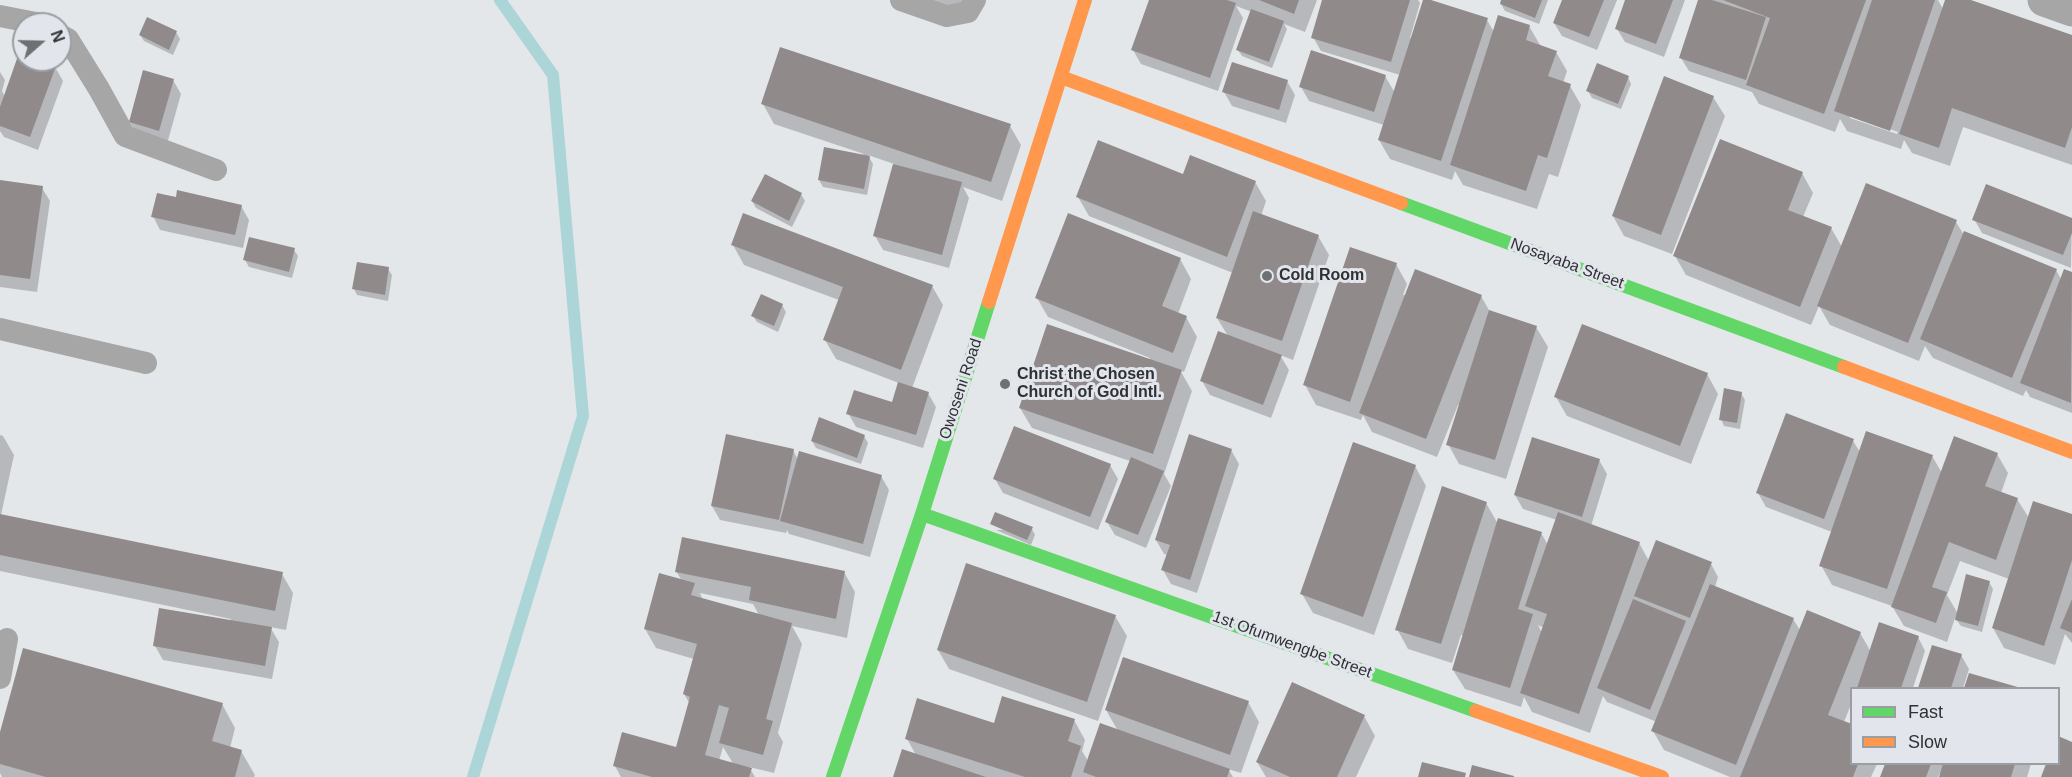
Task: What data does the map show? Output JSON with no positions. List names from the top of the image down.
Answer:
{
  "streets": {
    "street": ["Nosayaba Street", "Owoseni Road", "1st Ofumwengbe Street"]
  },
  "crossings": [
    ["Nosayaba Street", "Owoseni Road"],
    ["Owoseni Road", "1st Ofumwengbe Street"]
  ],
  "places": ["Cold Room", "Christ the Chosen Church of God Intl."],
  "legend": ["Fast", "Slow"],
  "north": "right"
}
